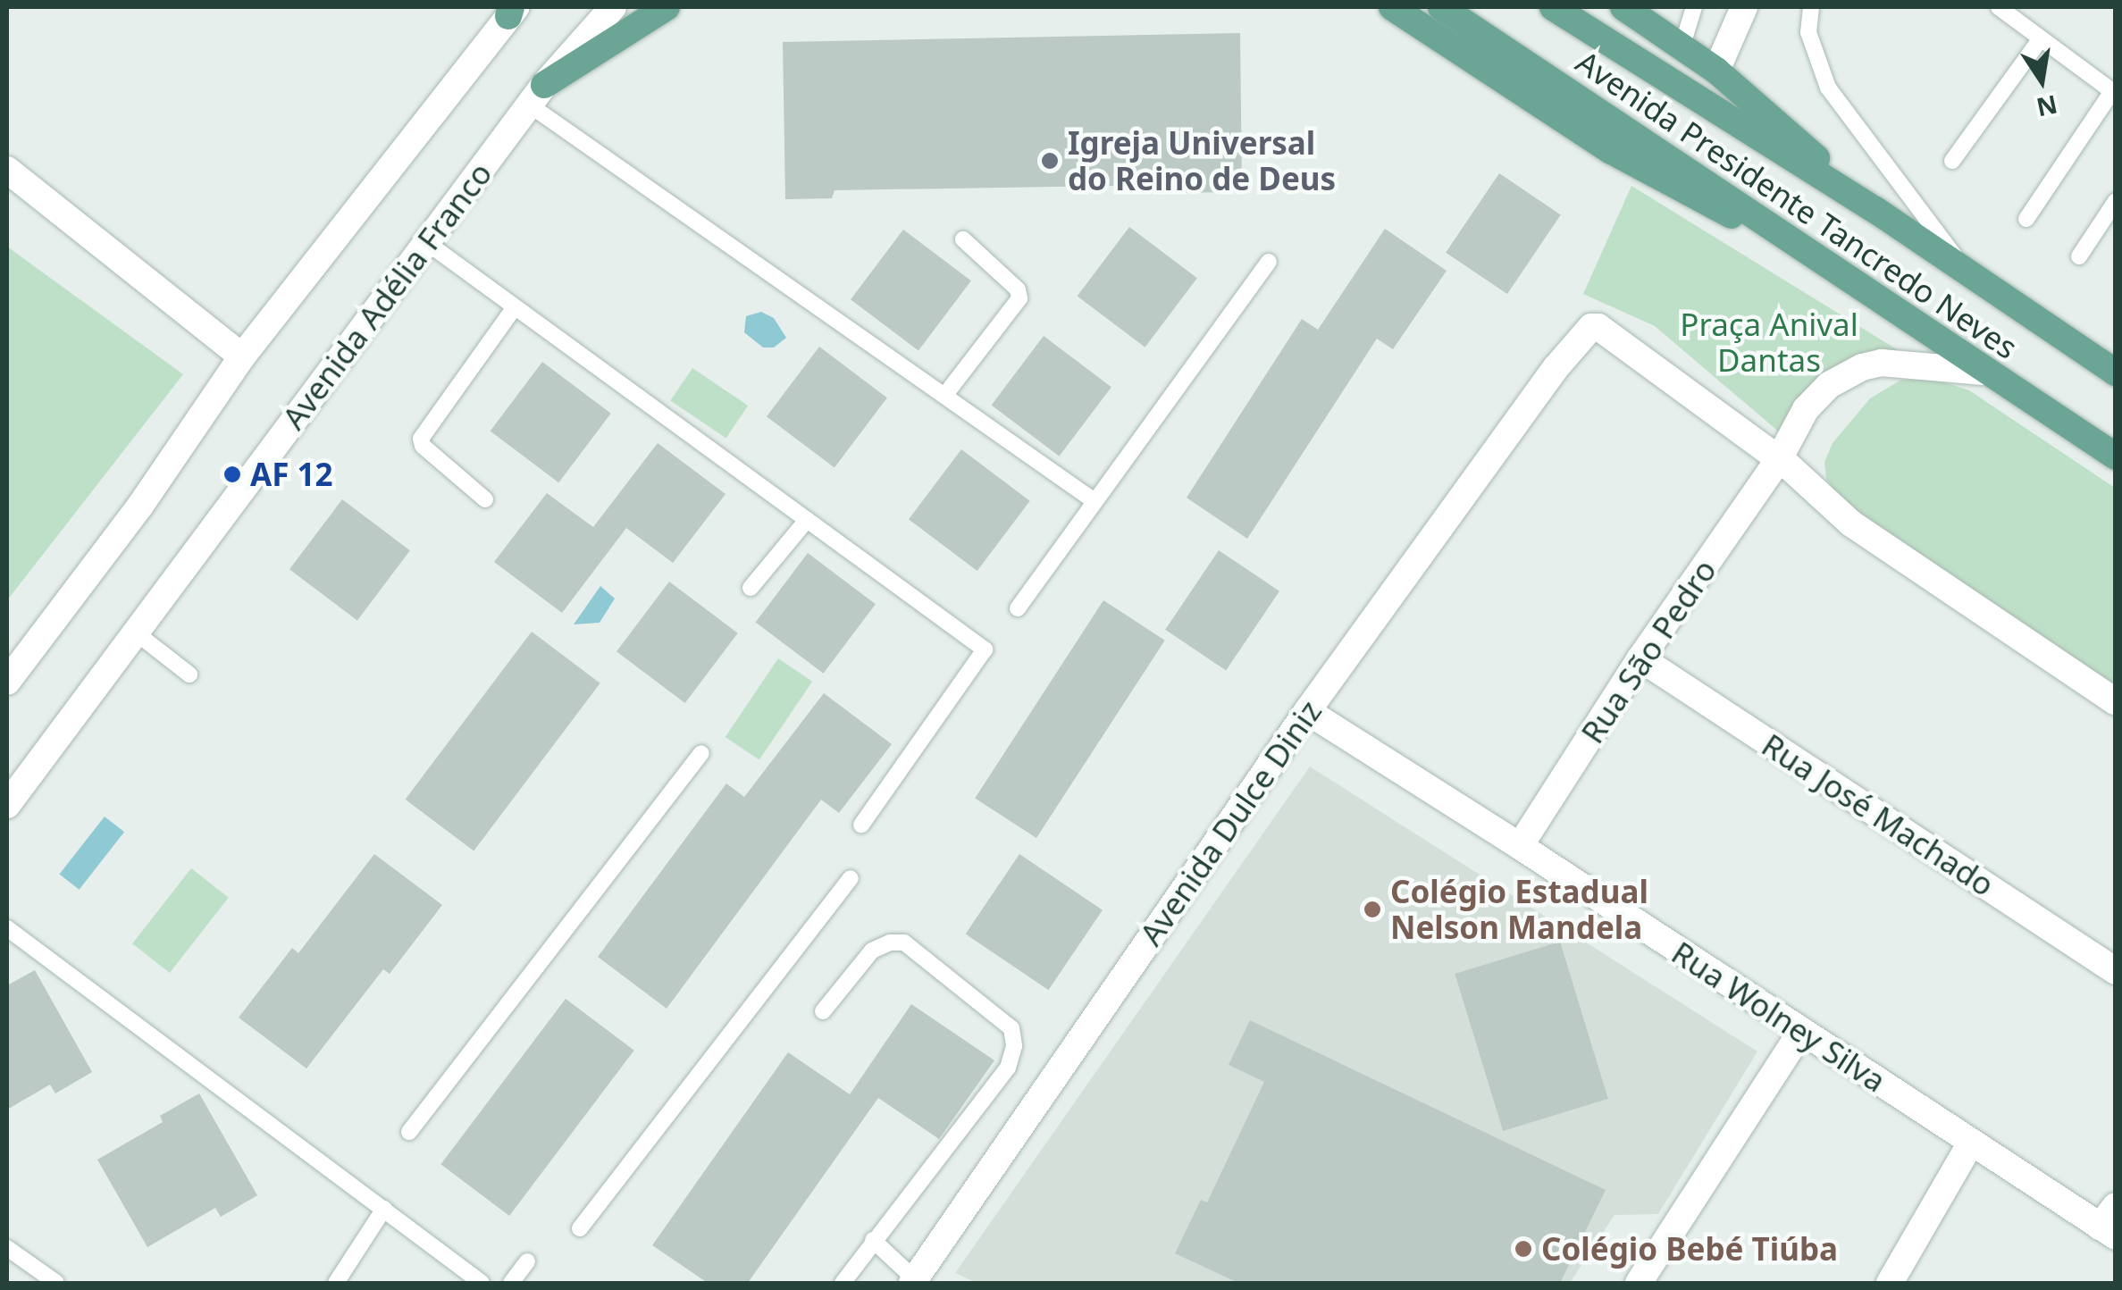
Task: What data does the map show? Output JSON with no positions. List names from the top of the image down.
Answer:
{
  "streets": {
    "main road": ["Avenida Presidente Tancredo Neves"],
    "street": [
      "Avenida Adélia Franco",
      "Rua São Pedro",
      "Rua José Machado",
      "Avenida Dulce Diniz",
      "Rua Wolney Silva"
    ]
  },
  "crossings": [
    ["Avenida Presidente Tancredo Neves", "Rua São Pedro"],
    ["Rua São Pedro", "Rua José Machado"],
    ["Rua São Pedro", "Avenida Dulce Diniz"],
    ["Rua São Pedro", "Rua Wolney Silva"],
    ["Avenida Dulce Diniz", "Rua Wolney Silva"]
  ],
  "parks": ["Praça Anival Dantas"],
  "places": [
    "Igreja Universal do Reino de Deus",
    "AF 12",
    "Colégio Estadual Nelson Mandela",
    "Colégio Bebé Tiúba"
  ],
  "north": "bottom"
}
